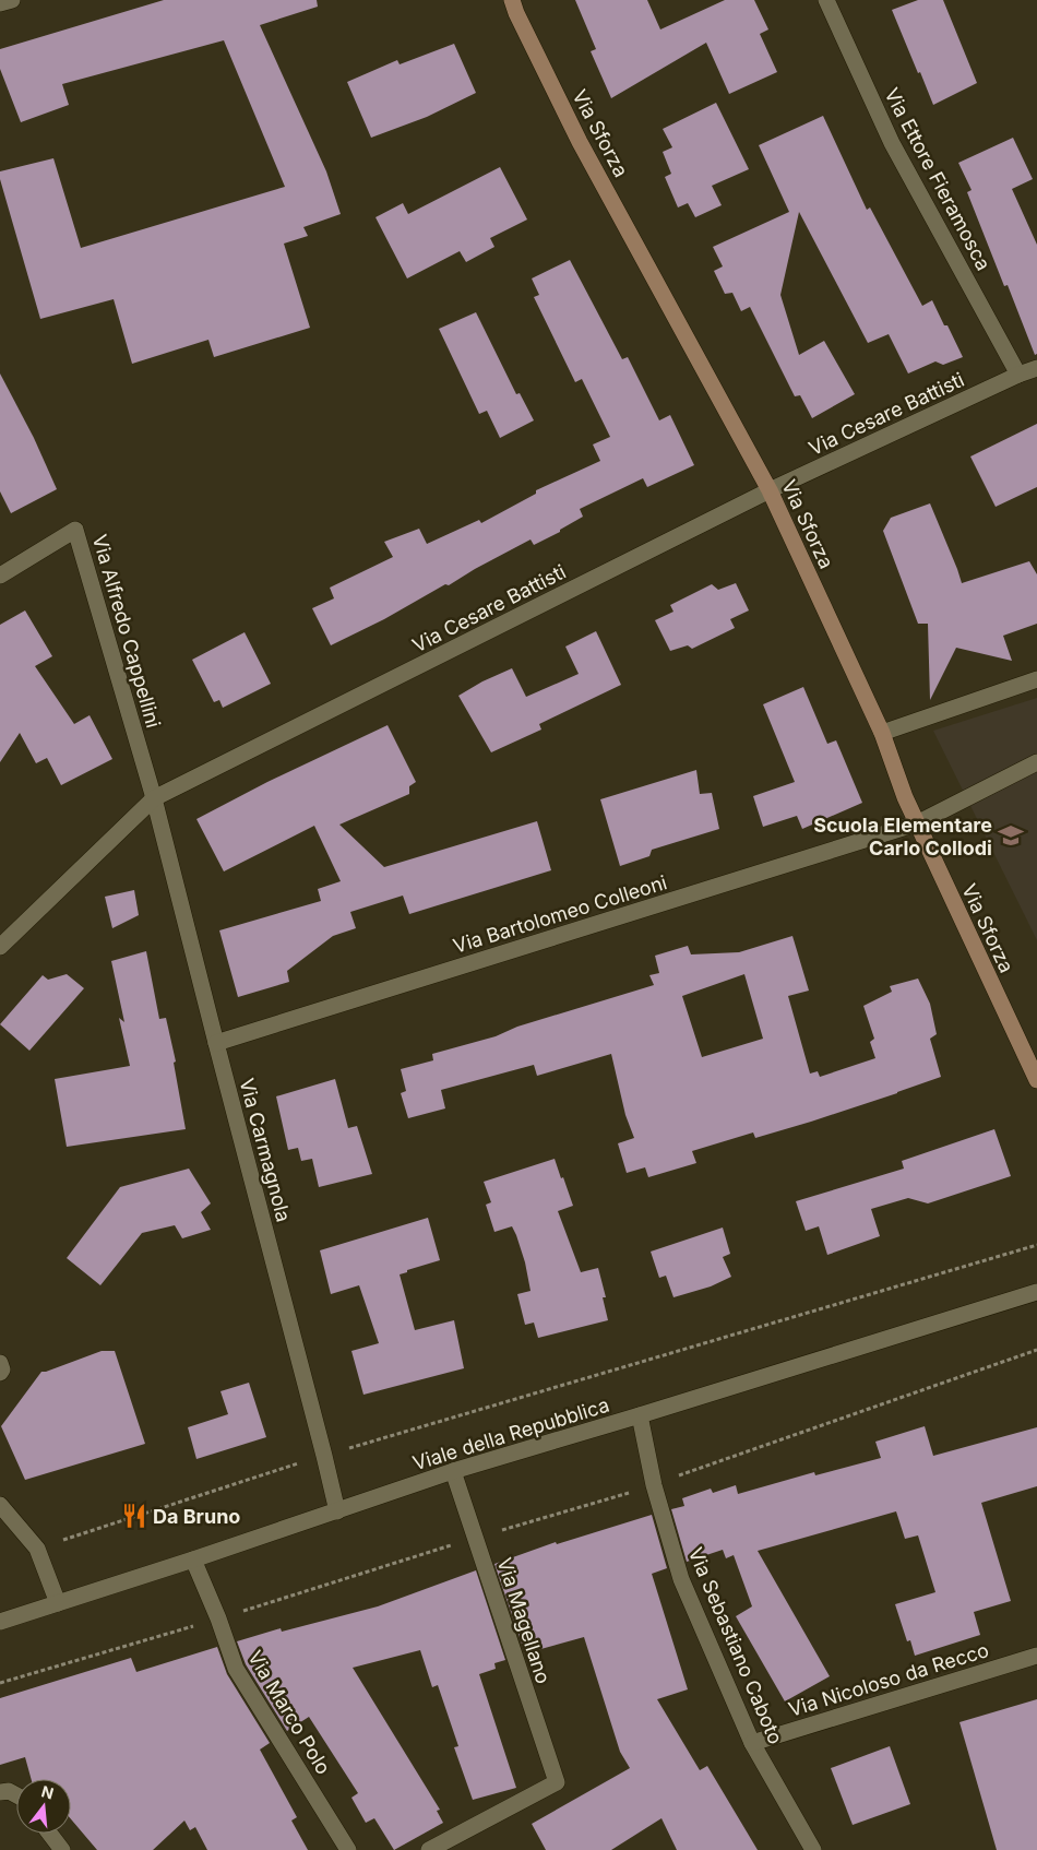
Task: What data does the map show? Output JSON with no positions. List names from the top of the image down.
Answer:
{
  "streets": {
    "street": [
      "Via Sforza",
      "Via Ettore Fieramosca",
      "Via Cesare Battisti",
      "Via Alfredo Cappellini",
      "Via Bartolomeo Colleoni",
      "Via Carmagnola",
      "Viale della Repubblica",
      "Via Magellano",
      "Via Sebastiano Caboto",
      "Via Nicoloso da Recco",
      "Via Marco Polo"
    ]
  },
  "crossings": [
    ["Via Sforza", "Via Cesare Battisti"],
    ["Via Sforza", "Via Bartolomeo Colleoni"],
    ["Via Ettore Fieramosca", "Via Cesare Battisti"],
    ["Via Cesare Battisti", "Via Alfredo Cappellini"],
    ["Via Cesare Battisti", "Via Carmagnola"],
    ["Via Alfredo Cappellini", "Via Carmagnola"],
    ["Via Bartolomeo Colleoni", "Via Carmagnola"],
    ["Via Carmagnola", "Viale della Repubblica"],
    ["Viale della Repubblica", "Via Magellano"],
    ["Viale della Repubblica", "Via Sebastiano Caboto"],
    ["Viale della Repubblica", "Via Marco Polo"],
    ["Via Sebastiano Caboto", "Via Nicoloso da Recco"]
  ],
  "places": {
    "school or university": ["Scuola Elementare Carlo Collodi"],
    "restaurant": ["Da Bruno"]
  },
  "north": "top"
}
